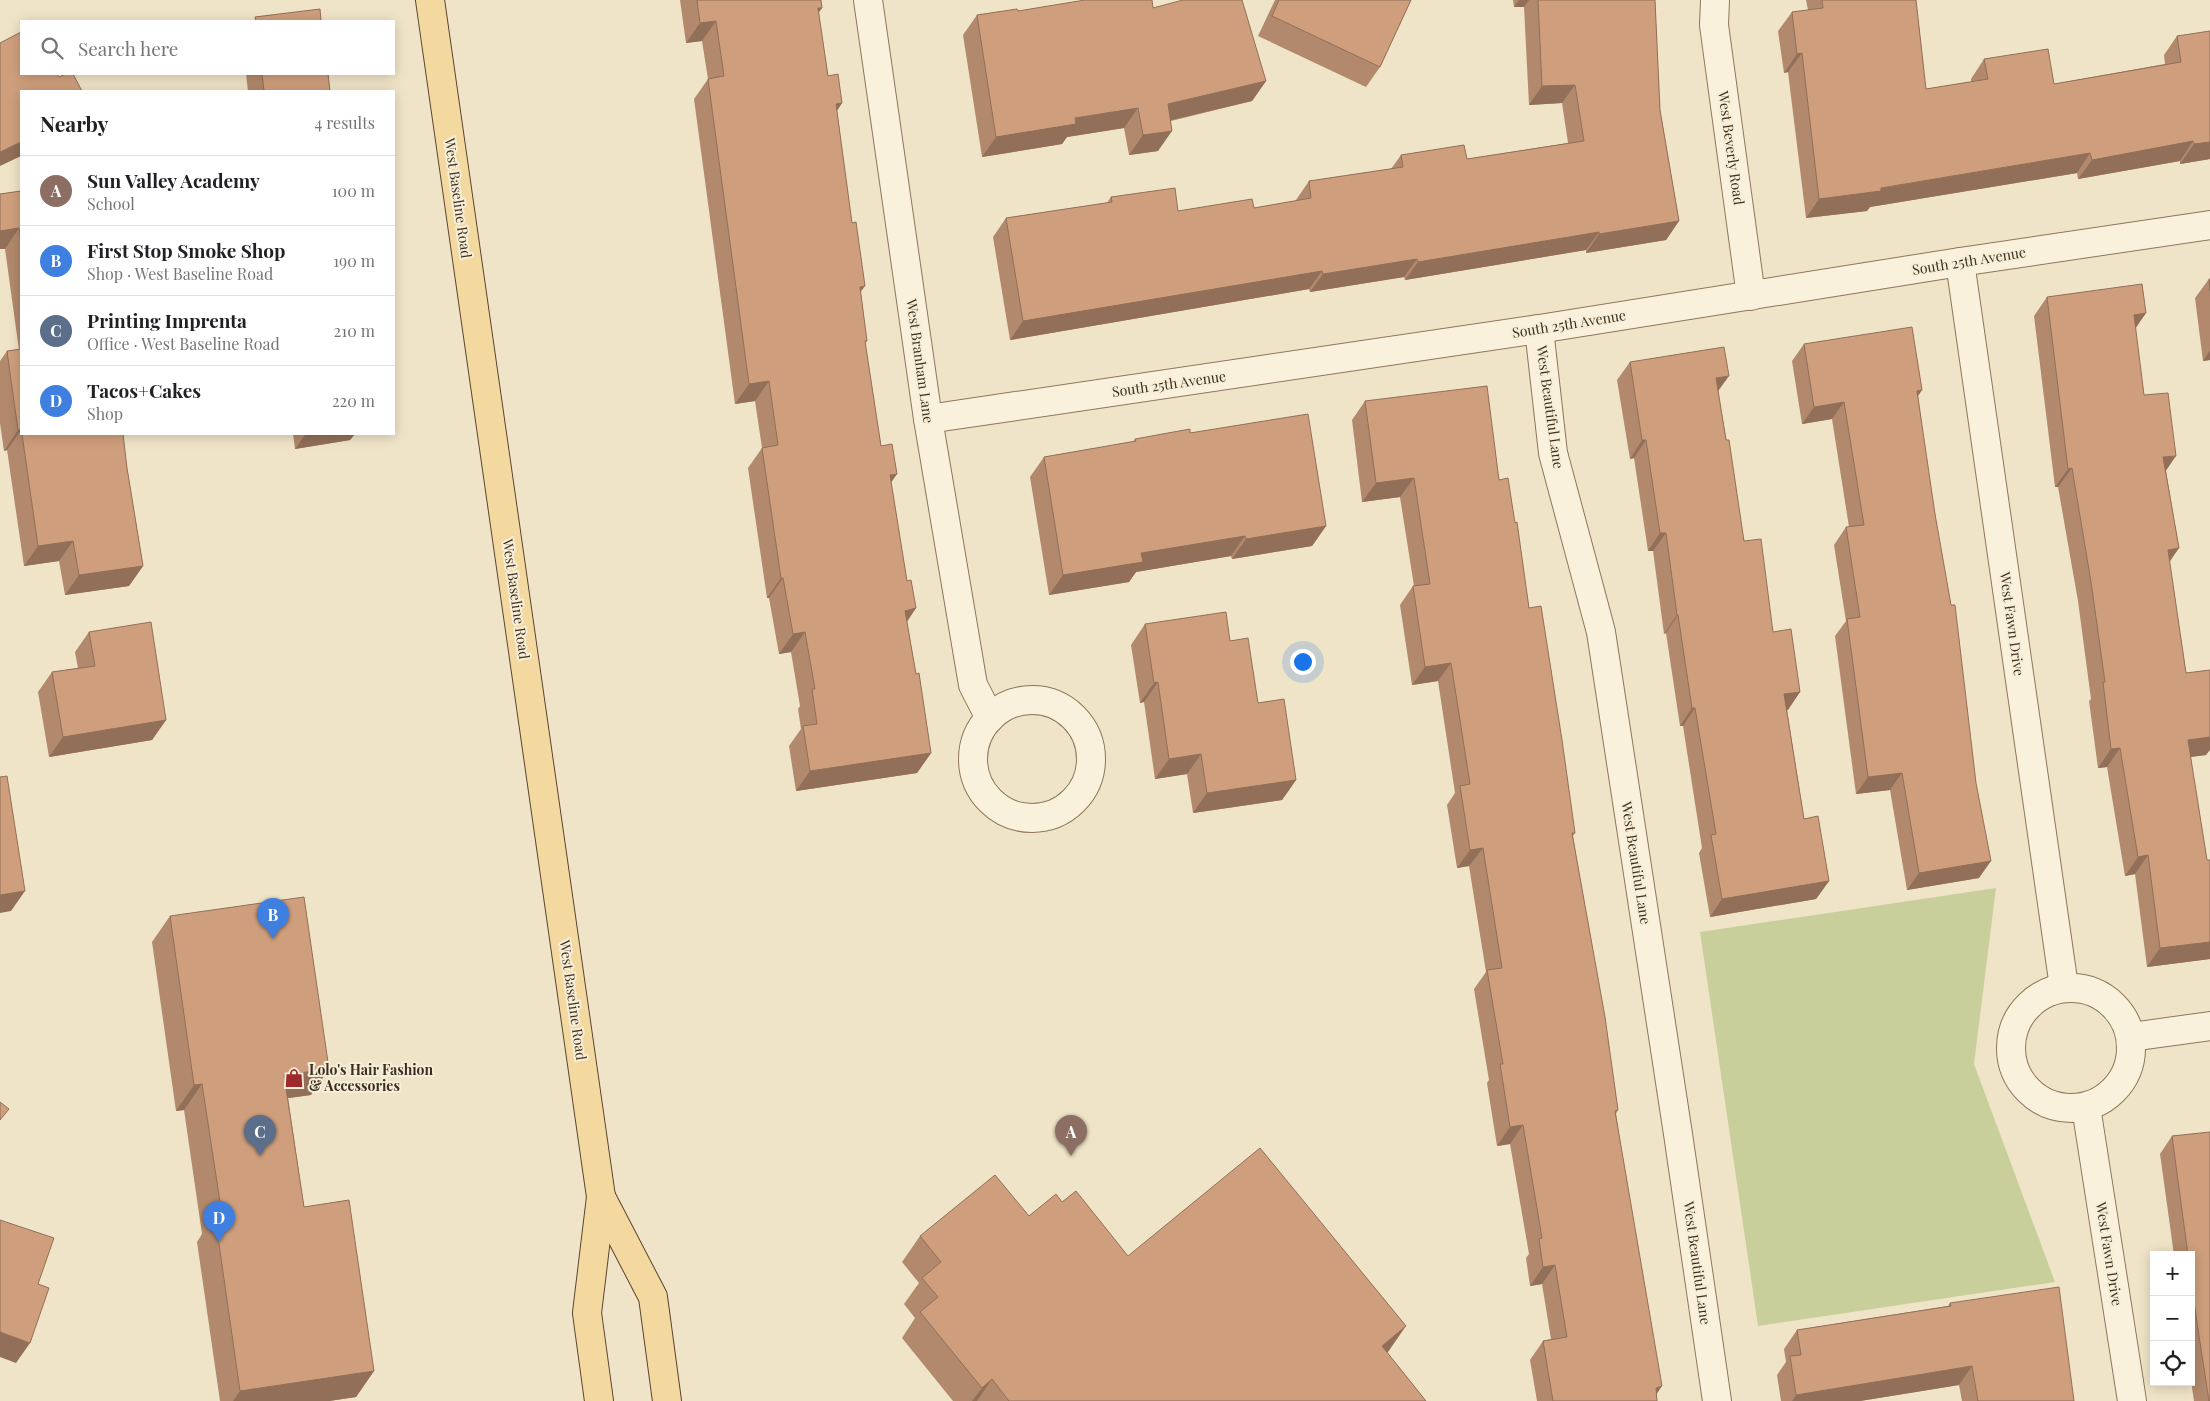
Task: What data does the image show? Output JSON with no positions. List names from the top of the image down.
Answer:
{
  "streets": {
    "main road": ["West Baseline Road"],
    "street": [
      "West Beverly Road",
      "South 25th Avenue",
      "West Branham Lane",
      "West Beautiful Lane",
      "West Fawn Drive"
    ]
  },
  "crossings": [
    ["West Beverly Road", "South 25th Avenue"],
    ["South 25th Avenue", "West Branham Lane"],
    ["South 25th Avenue", "West Beautiful Lane"],
    ["South 25th Avenue", "West Fawn Drive"]
  ],
  "places": {
    "shop": ["Lolo's Hair Fashion & Accessories"]
  },
  "page": {
    "search": "Search here",
    "heading": ["Nearby", "4 results"],
    "list": [
      {
        "mark": "A",
        "name": "Sun Valley Academy",
        "note": "School",
        "value": "100 m"
      },
      {
        "mark": "B",
        "name": "First Stop Smoke Shop",
        "note": "Shop · West Baseline Road",
        "value": "190 m"
      },
      {
        "mark": "C",
        "name": "Printing Imprenta",
        "note": "Office · West Baseline Road",
        "value": "210 m"
      },
      {
        "mark": "D",
        "name": "Tacos+Cakes",
        "note": "Shop",
        "value": "220 m"
      }
    ],
    "pins": [
      "B",
      "A",
      "C",
      "D"
    ],
    "map_buttons": ["+", "−"]
  }
}
